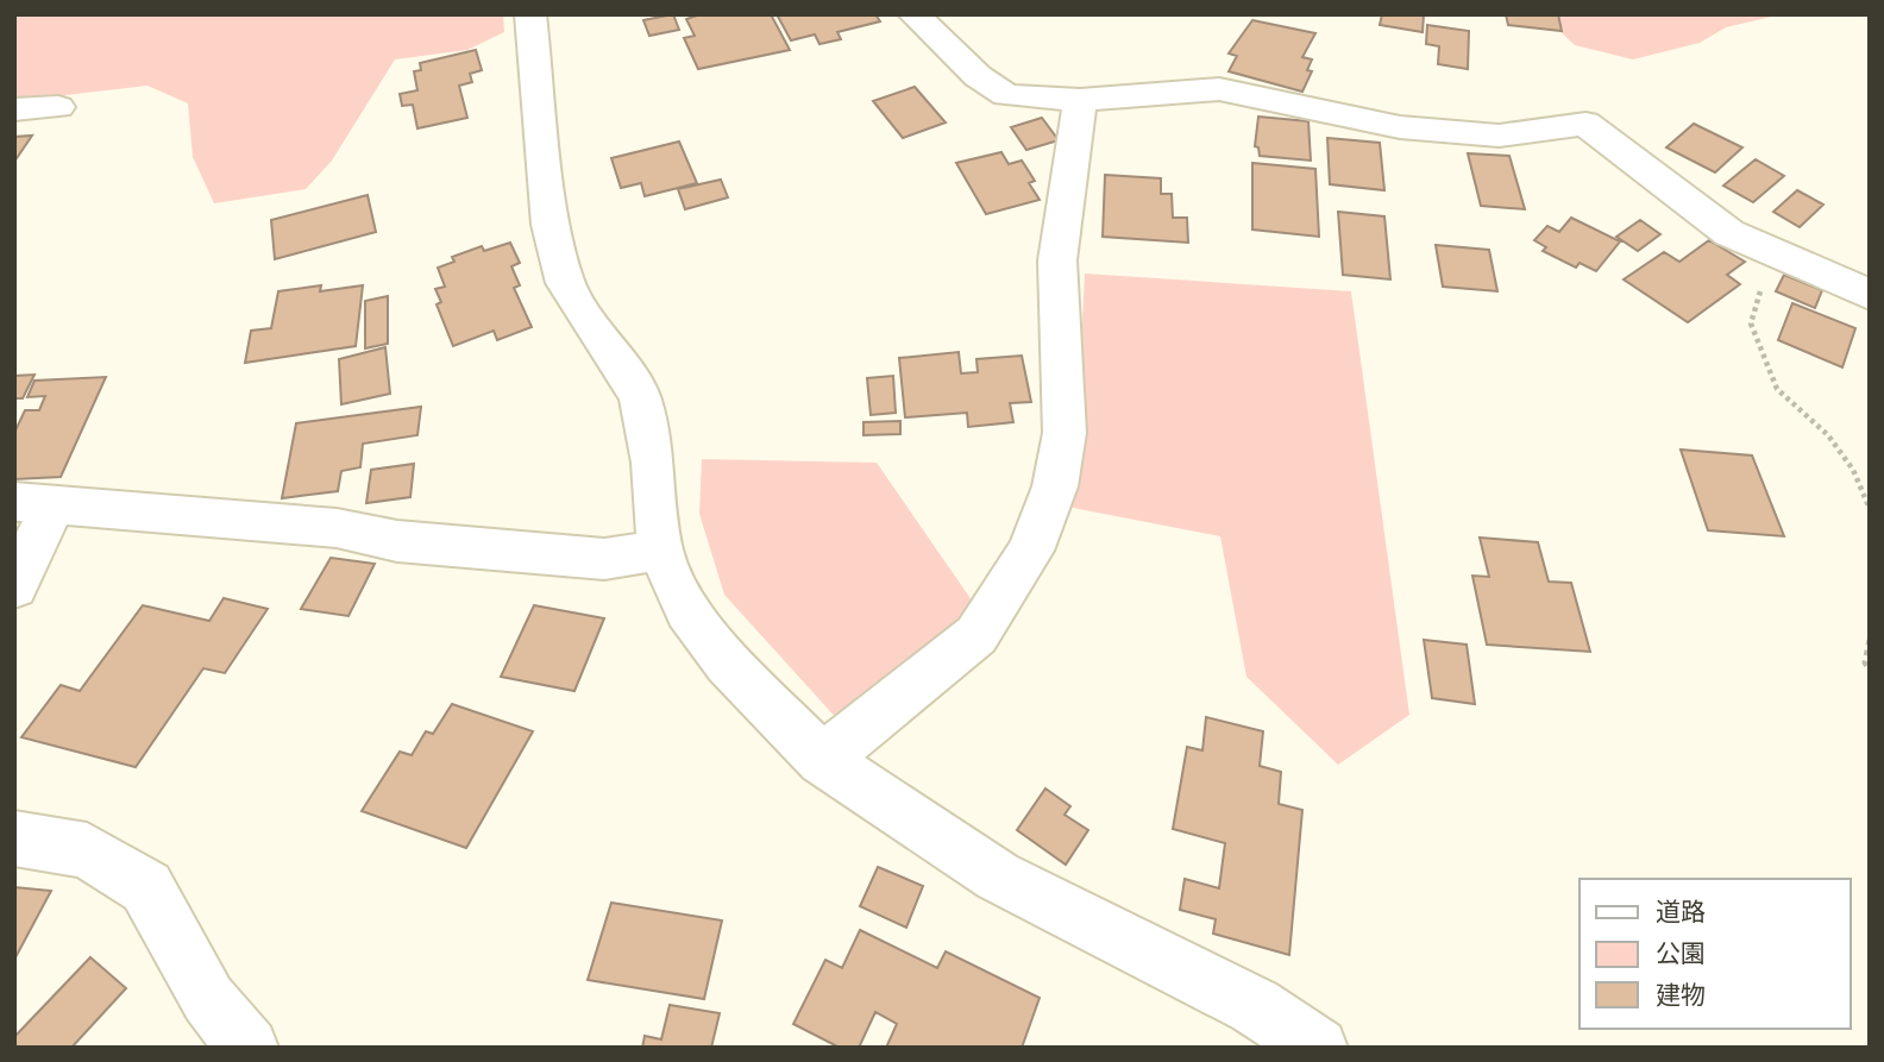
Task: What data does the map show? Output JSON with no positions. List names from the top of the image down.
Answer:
{
  "legend": ["道路", "公園", "建物"]
}
